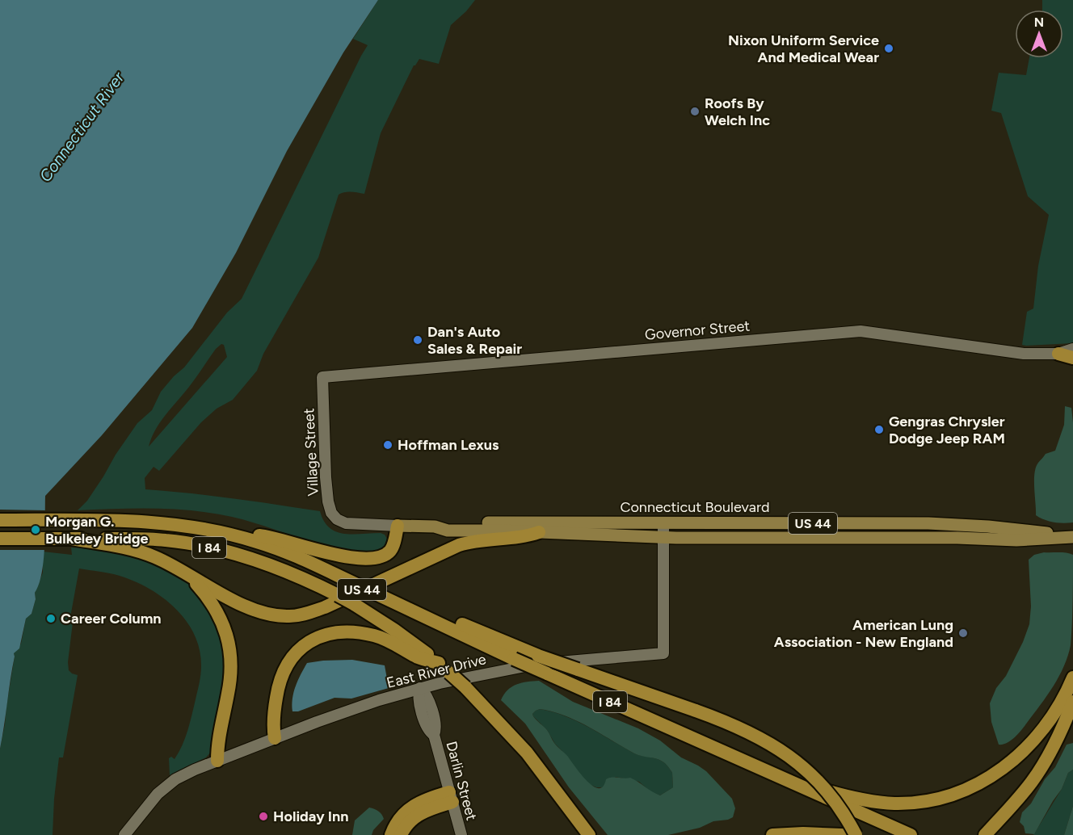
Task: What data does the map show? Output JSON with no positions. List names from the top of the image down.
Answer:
{
  "streets": {
    "highway": ["US 44", "I 84"],
    "main road": [
      "Governor Street",
      "Village Street",
      "Connecticut Boulevard",
      "East River Drive",
      "Darlin Street"
    ]
  },
  "crossings": [
    ["Governor Street", "Village Street"],
    ["Village Street", "Connecticut Boulevard"],
    ["Village Street", "US 44"],
    ["Connecticut Boulevard", "US 44"],
    ["Connecticut Boulevard", "East River Drive"],
    ["US 44", "I 84"],
    ["East River Drive", "Darlin Street"]
  ],
  "water": ["Connecticut River"],
  "places": [
    "Nixon Uniform Service And Medical Wear",
    "Roofs By Welch Inc",
    "Dan's Auto Sales & Repair",
    "Gengras Chrysler Dodge Jeep RAM",
    "Hoffman Lexus",
    "Morgan G. Bulkeley Bridge",
    "Career Column",
    "American Lung Association - New England",
    "Holiday Inn"
  ],
  "north": "top"
}
